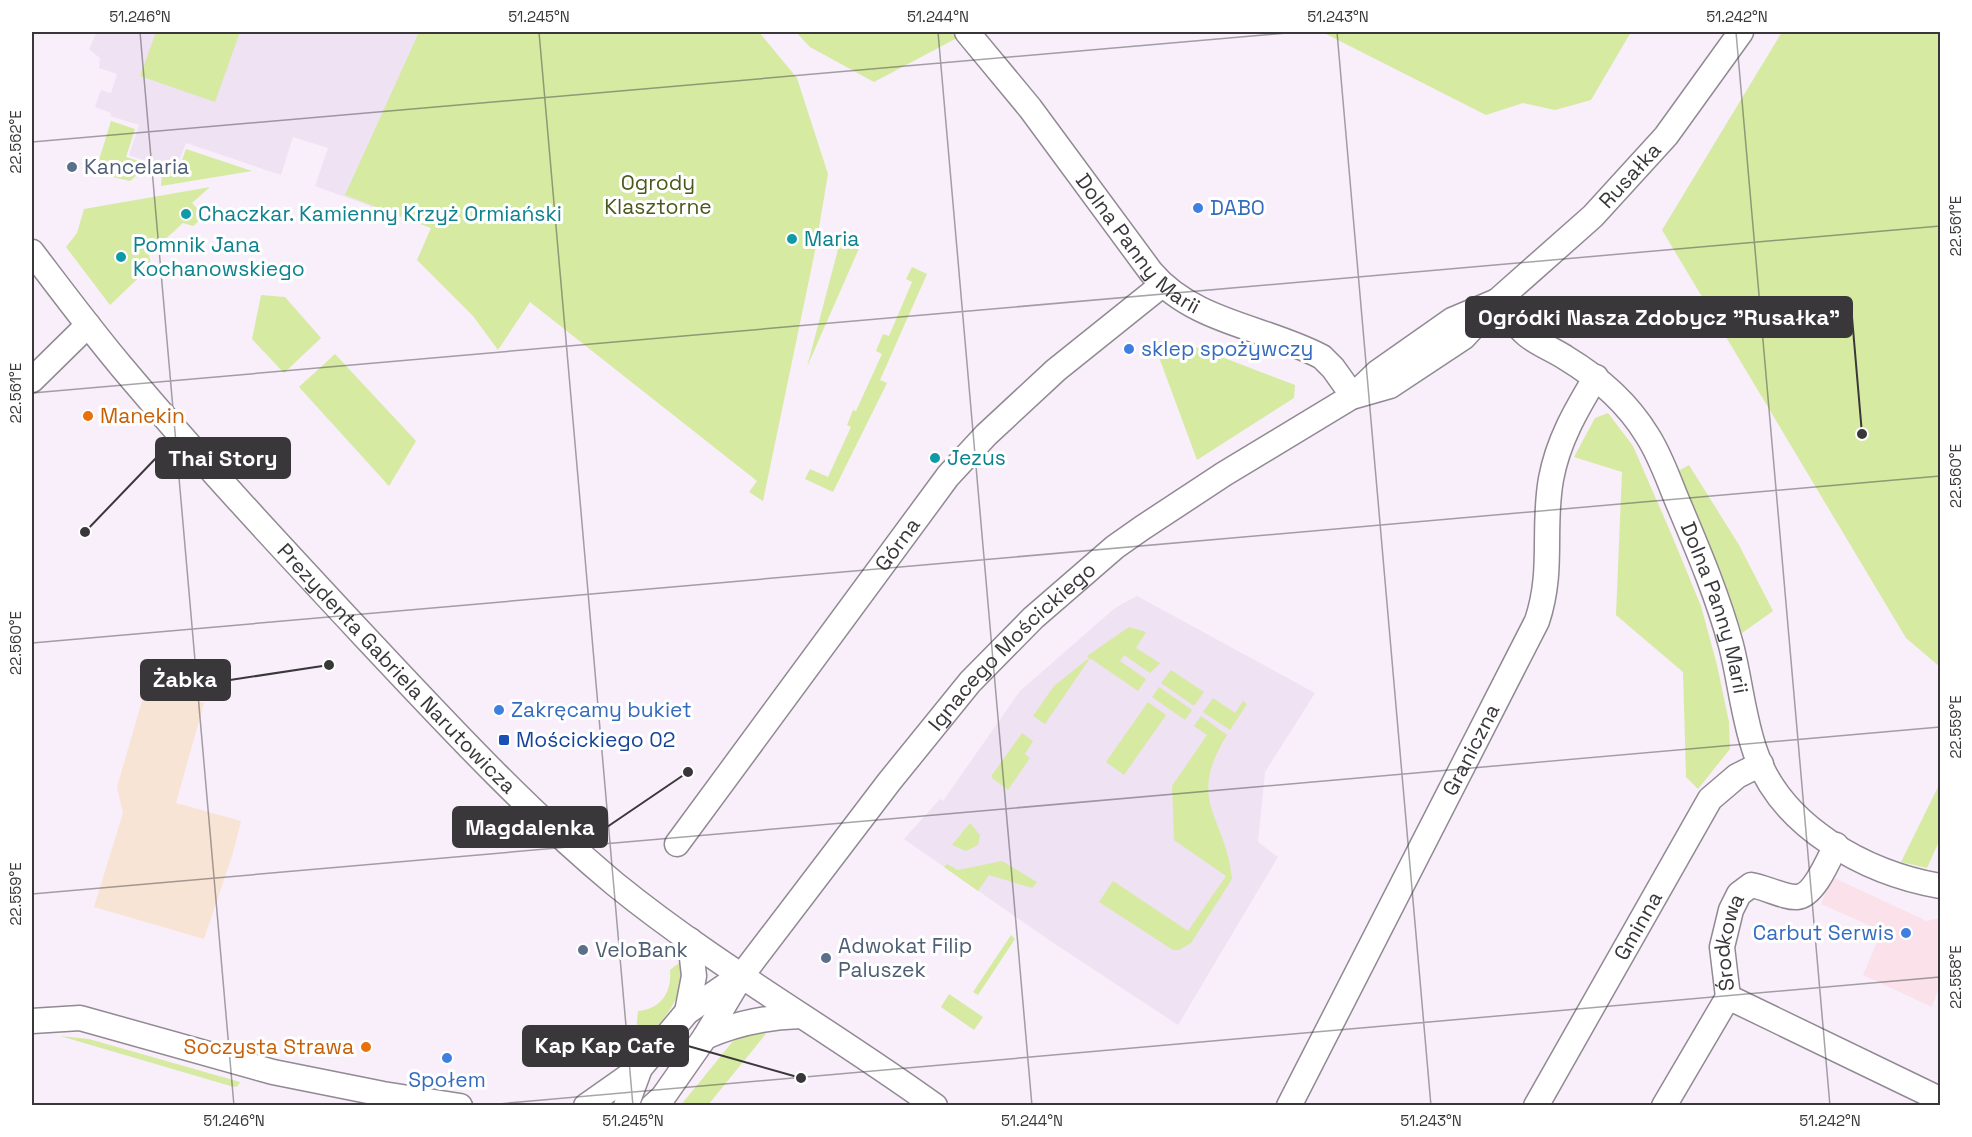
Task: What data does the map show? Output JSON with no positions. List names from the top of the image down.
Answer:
{
  "streets": {
    "street": [
      "Rusałka",
      "Dolna Panny Marii",
      "Górna",
      "Ignacego Mościckiego",
      "Prezydenta Gabriela Narutowicza",
      "Graniczna",
      "Gminna",
      "Środkowa"
    ]
  },
  "crossings": [
    ["Rusałka", "Dolna Panny Marii"],
    ["Dolna Panny Marii", "Górna"],
    ["Dolna Panny Marii", "Ignacego Mościckiego"],
    ["Dolna Panny Marii", "Graniczna"],
    ["Dolna Panny Marii", "Gminna"],
    ["Dolna Panny Marii", "Środkowa"],
    ["Ignacego Mościckiego", "Prezydenta Gabriela Narutowicza"]
  ],
  "parks": ["Ogrody Klasztorne"],
  "places": {
    "other": [
      "Kancelaria",
      "DABO",
      "Chaczkar. Kamienny Krzyż Ormiański",
      "Maria",
      "Pomnik Jana Kochanowskiego",
      "sklep spożywczy",
      "Manekin",
      "Ogródki Nasza Zdobycz \"Rusałka\"",
      "Jezus",
      "Thai Story",
      "Żabka",
      "Zakręcamy bukiet",
      "Magdalenka",
      "Carbut Serwis",
      "VeloBank",
      "Adwokat Filip Paluszek",
      "Soczysta Strawa",
      "Społem",
      "Kap Kap Cafe"
    ],
    "transit": ["Mościckiego 02"]
  },
  "coordinates": [
    "51.246°N",
    "51.245°N",
    "51.244°N",
    "51.243°N",
    "51.242°N",
    "22.562°E",
    "22.561°E",
    "22.560°E",
    "22.559°E",
    "22.558°E"
  ]
}
